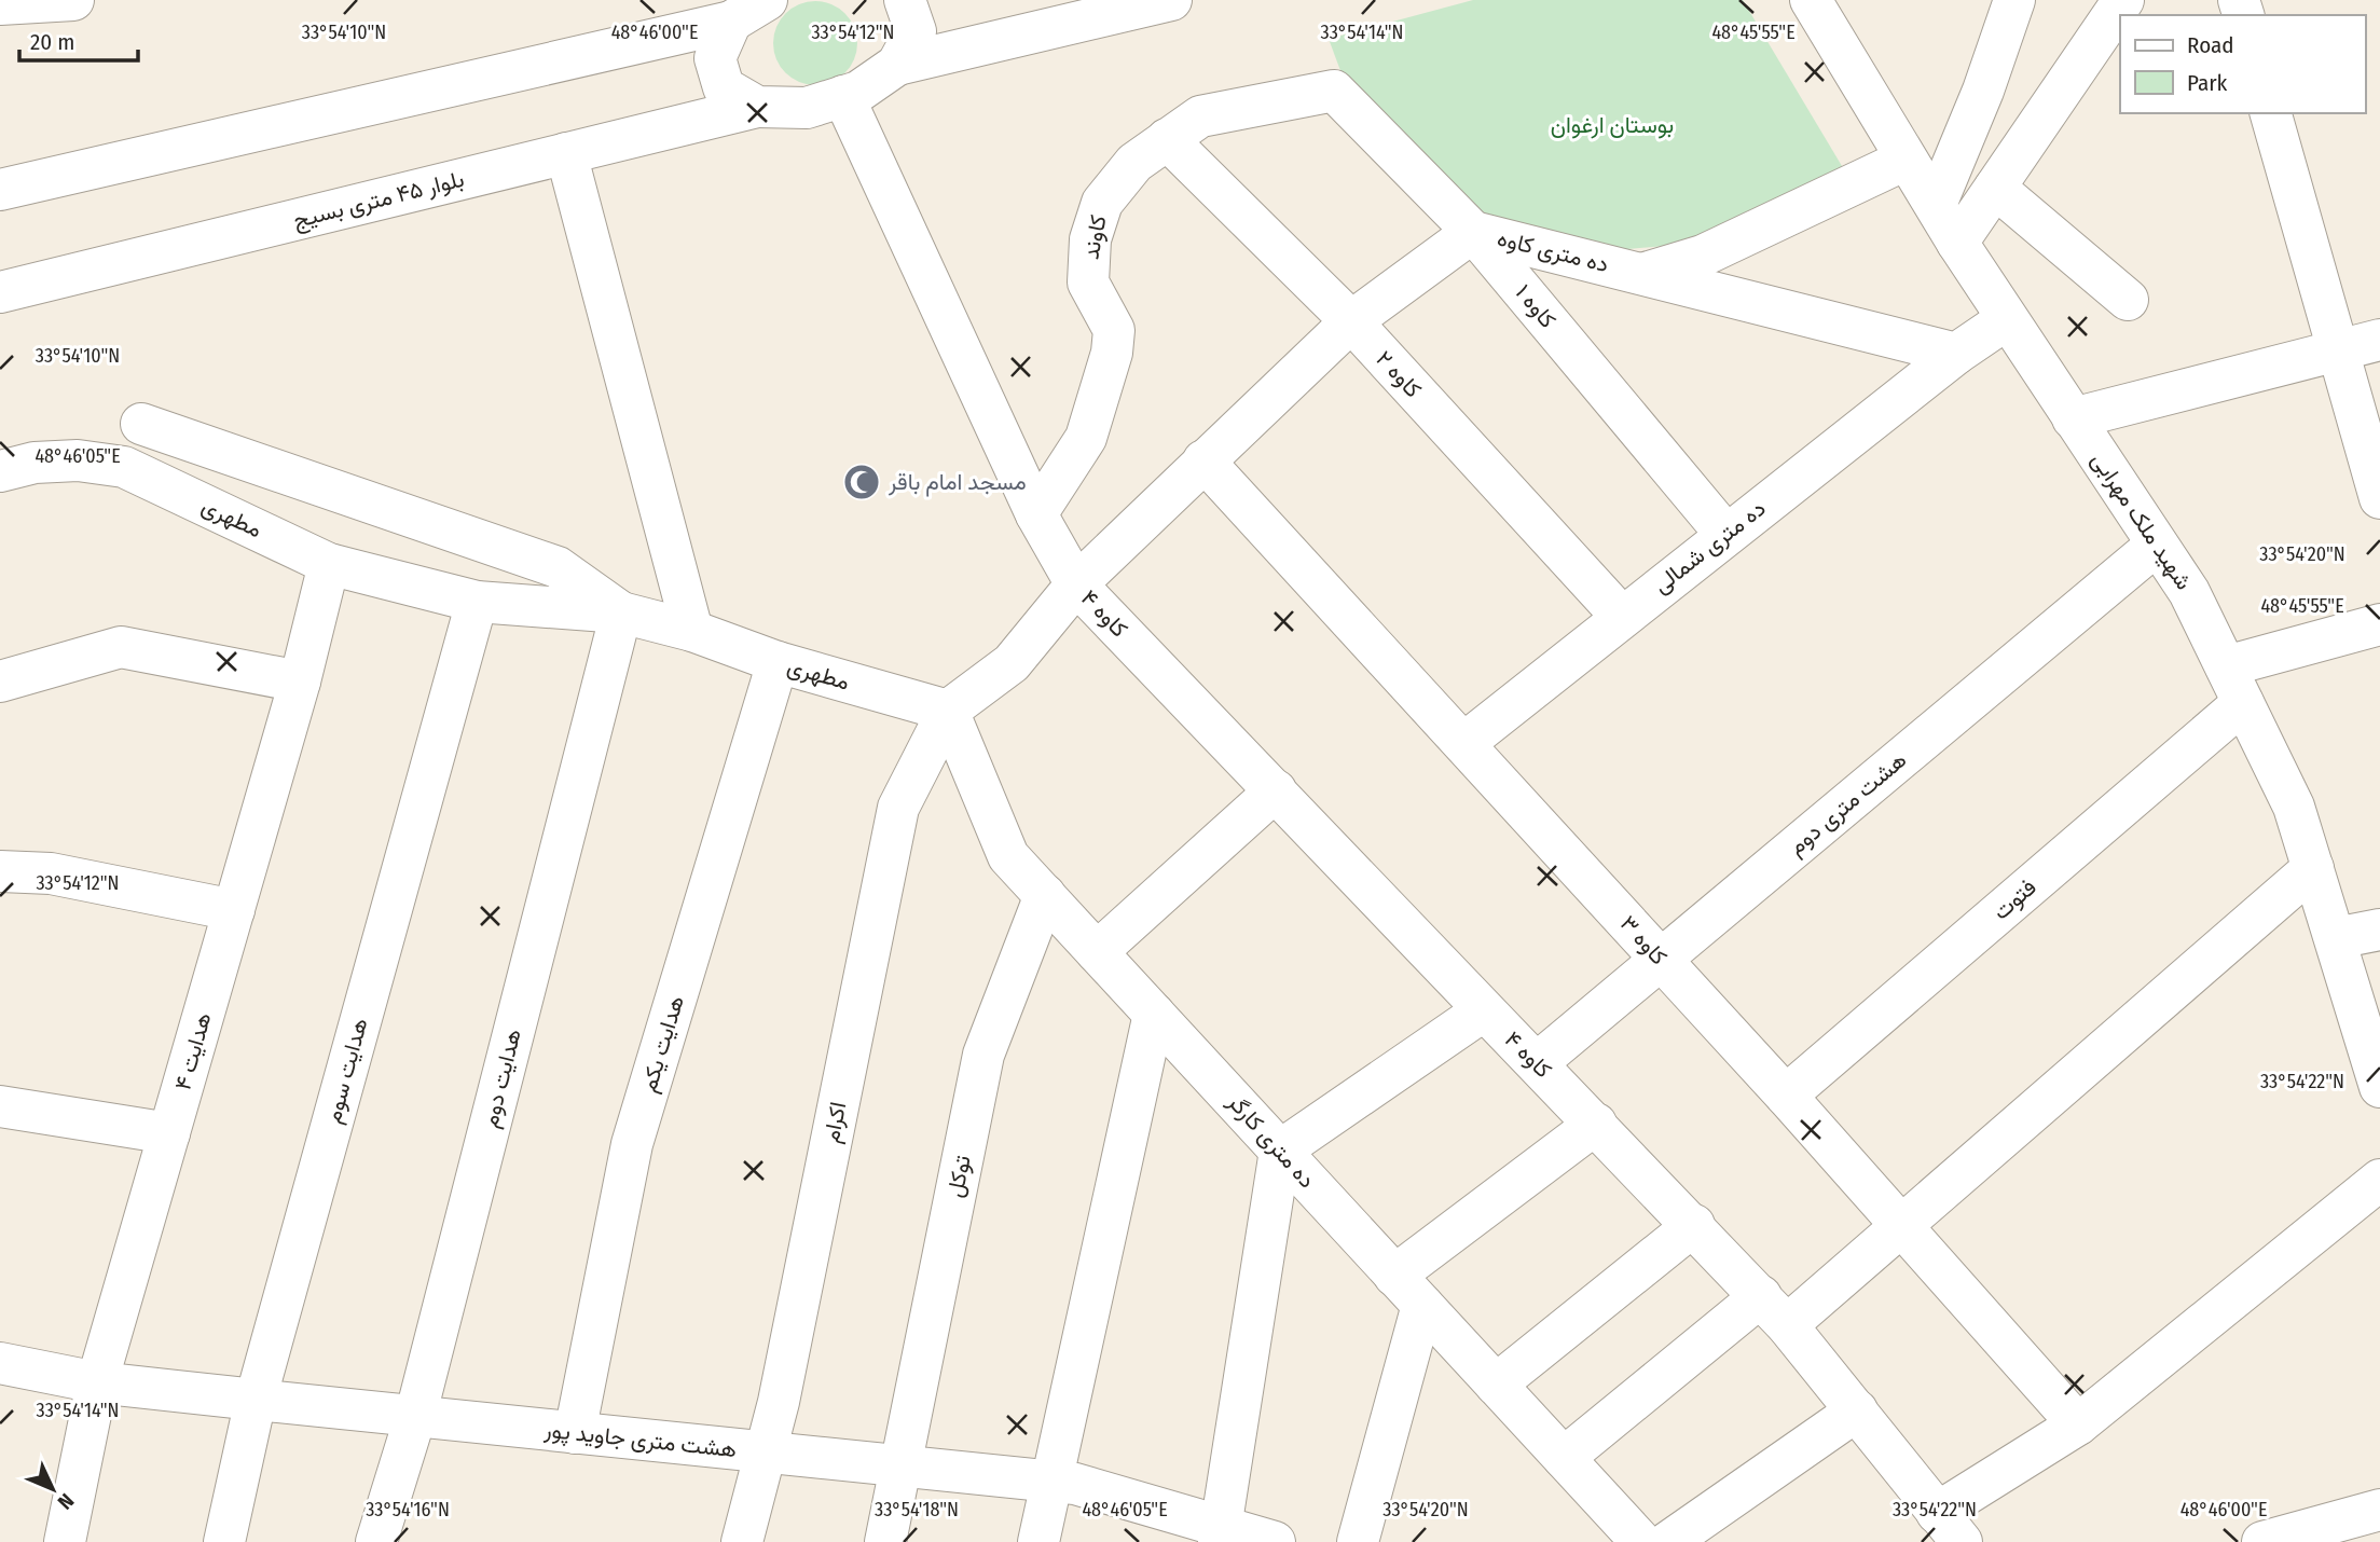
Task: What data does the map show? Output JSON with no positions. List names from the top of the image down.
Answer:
{
  "streets": {
    "street": [
      "بلوار ۴۵ متری بسیج",
      "کاوند",
      "ده متری کاوه",
      "کاوه ۱",
      "کاوه ۲",
      "مطهری",
      "شهید ملک مهرابی",
      "ده متری شمالی",
      "کاوه ۴",
      "هشت متری دوم",
      "فتوت",
      "کاوه ۳",
      "هدایت یکم",
      "هدایت ۴",
      "هدایت سوم",
      "هدایت دوم",
      "اکرام",
      "ده متری کارگر",
      "توکل",
      "هشت متری جاوید پور"
    ]
  },
  "crossings": [
    ["کاوند", "کاوه ۱"],
    ["کاوند", "کاوه ۲"],
    ["ده متری کاوه", "کاوه ۱"],
    ["ده متری کاوه", "کاوه ۲"],
    ["ده متری کاوه", "ده متری شمالی"],
    ["ده متری کاوه", "کاوه ۴"],
    ["ده متری کاوه", "کاوه ۳"],
    ["کاوه ۱", "ده متری شمالی"],
    ["کاوه ۲", "ده متری شمالی"],
    ["مطهری", "هدایت یکم"],
    ["مطهری", "هدایت ۴"],
    ["مطهری", "هدایت سوم"],
    ["مطهری", "هدایت دوم"],
    ["مطهری", "اکرام"],
    ["مطهری", "ده متری کارگر"],
    ["شهید ملک مهرابی", "هشت متری دوم"],
    ["شهید ملک مهرابی", "فتوت"],
    ["ده متری شمالی", "کاوه ۳"],
    ["کاوه ۴", "هشت متری دوم"],
    ["هشت متری دوم", "کاوه ۳"],
    ["فتوت", "کاوه ۳"],
    ["هدایت یکم", "هشت متری جاوید پور"],
    ["هدایت ۴", "هشت متری جاوید پور"],
    ["هدایت سوم", "هشت متری جاوید پور"],
    ["هدایت دوم", "هشت متری جاوید پور"],
    ["اکرام", "ده متری کارگر"],
    ["اکرام", "هشت متری جاوید پور"],
    ["ده متری کارگر", "توکل"],
    ["توکل", "هشت متری جاوید پور"]
  ],
  "parks": ["بوستان ارغوان"],
  "places": {
    "mosque": ["مسجد امام باقر"]
  },
  "legend": ["Road", "Park"],
  "scale_bar": "20 m",
  "north": "bottom right",
  "coordinates": [
    "48°46'00\"E",
    "48°45'55\"E",
    "33°54'10\"N",
    "33°54'12\"N",
    "33°54'14\"N",
    "48°46'05\"E",
    "33°54'20\"N",
    "33°54'22\"N",
    "33°54'16\"N",
    "33°54'18\"N"
  ]
}
